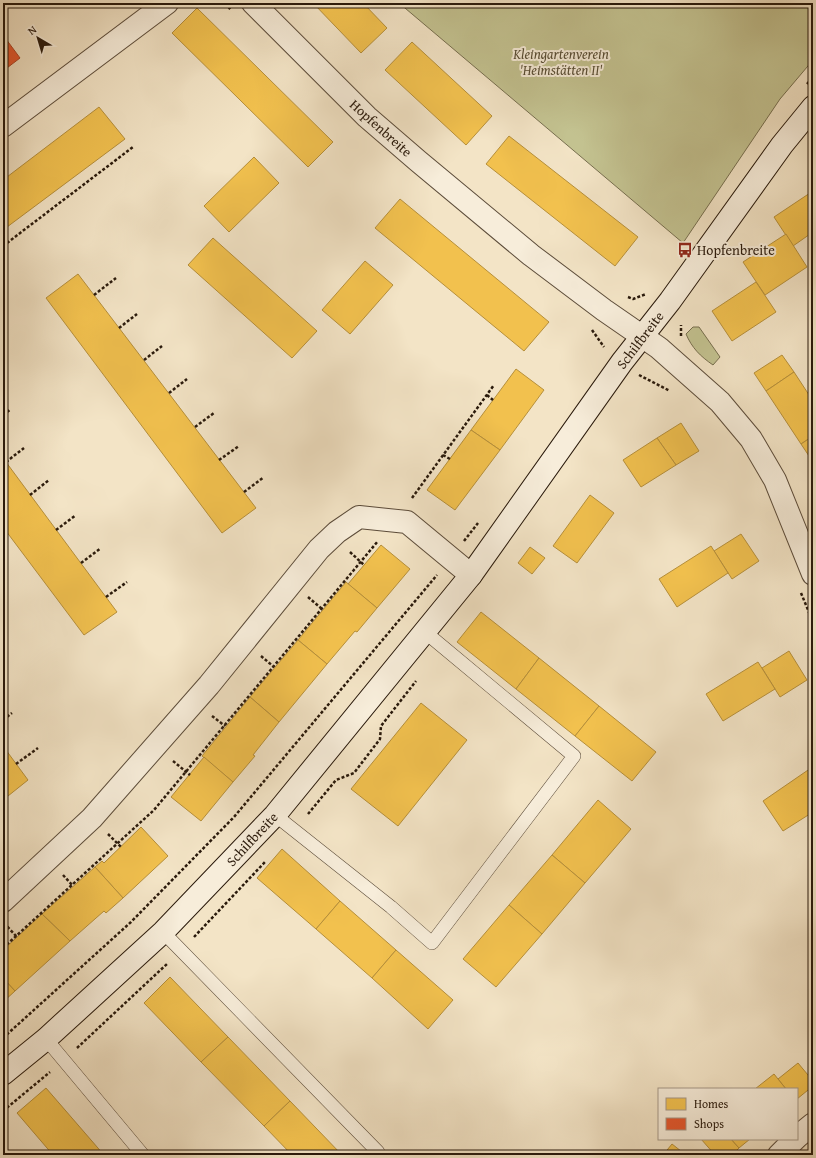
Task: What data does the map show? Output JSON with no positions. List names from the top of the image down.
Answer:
{
  "streets": {
    "street": ["Hopfenbreite", "Schilfbreite"]
  },
  "crossings": [
    ["Hopfenbreite", "Schilfbreite"]
  ],
  "parks": ["Kleingartenverein 'Heimstätten II'"],
  "places": {
    "bus stop": ["Hopfenbreite"]
  },
  "legend": ["Homes", "Shops"],
  "north": "top left"
}
